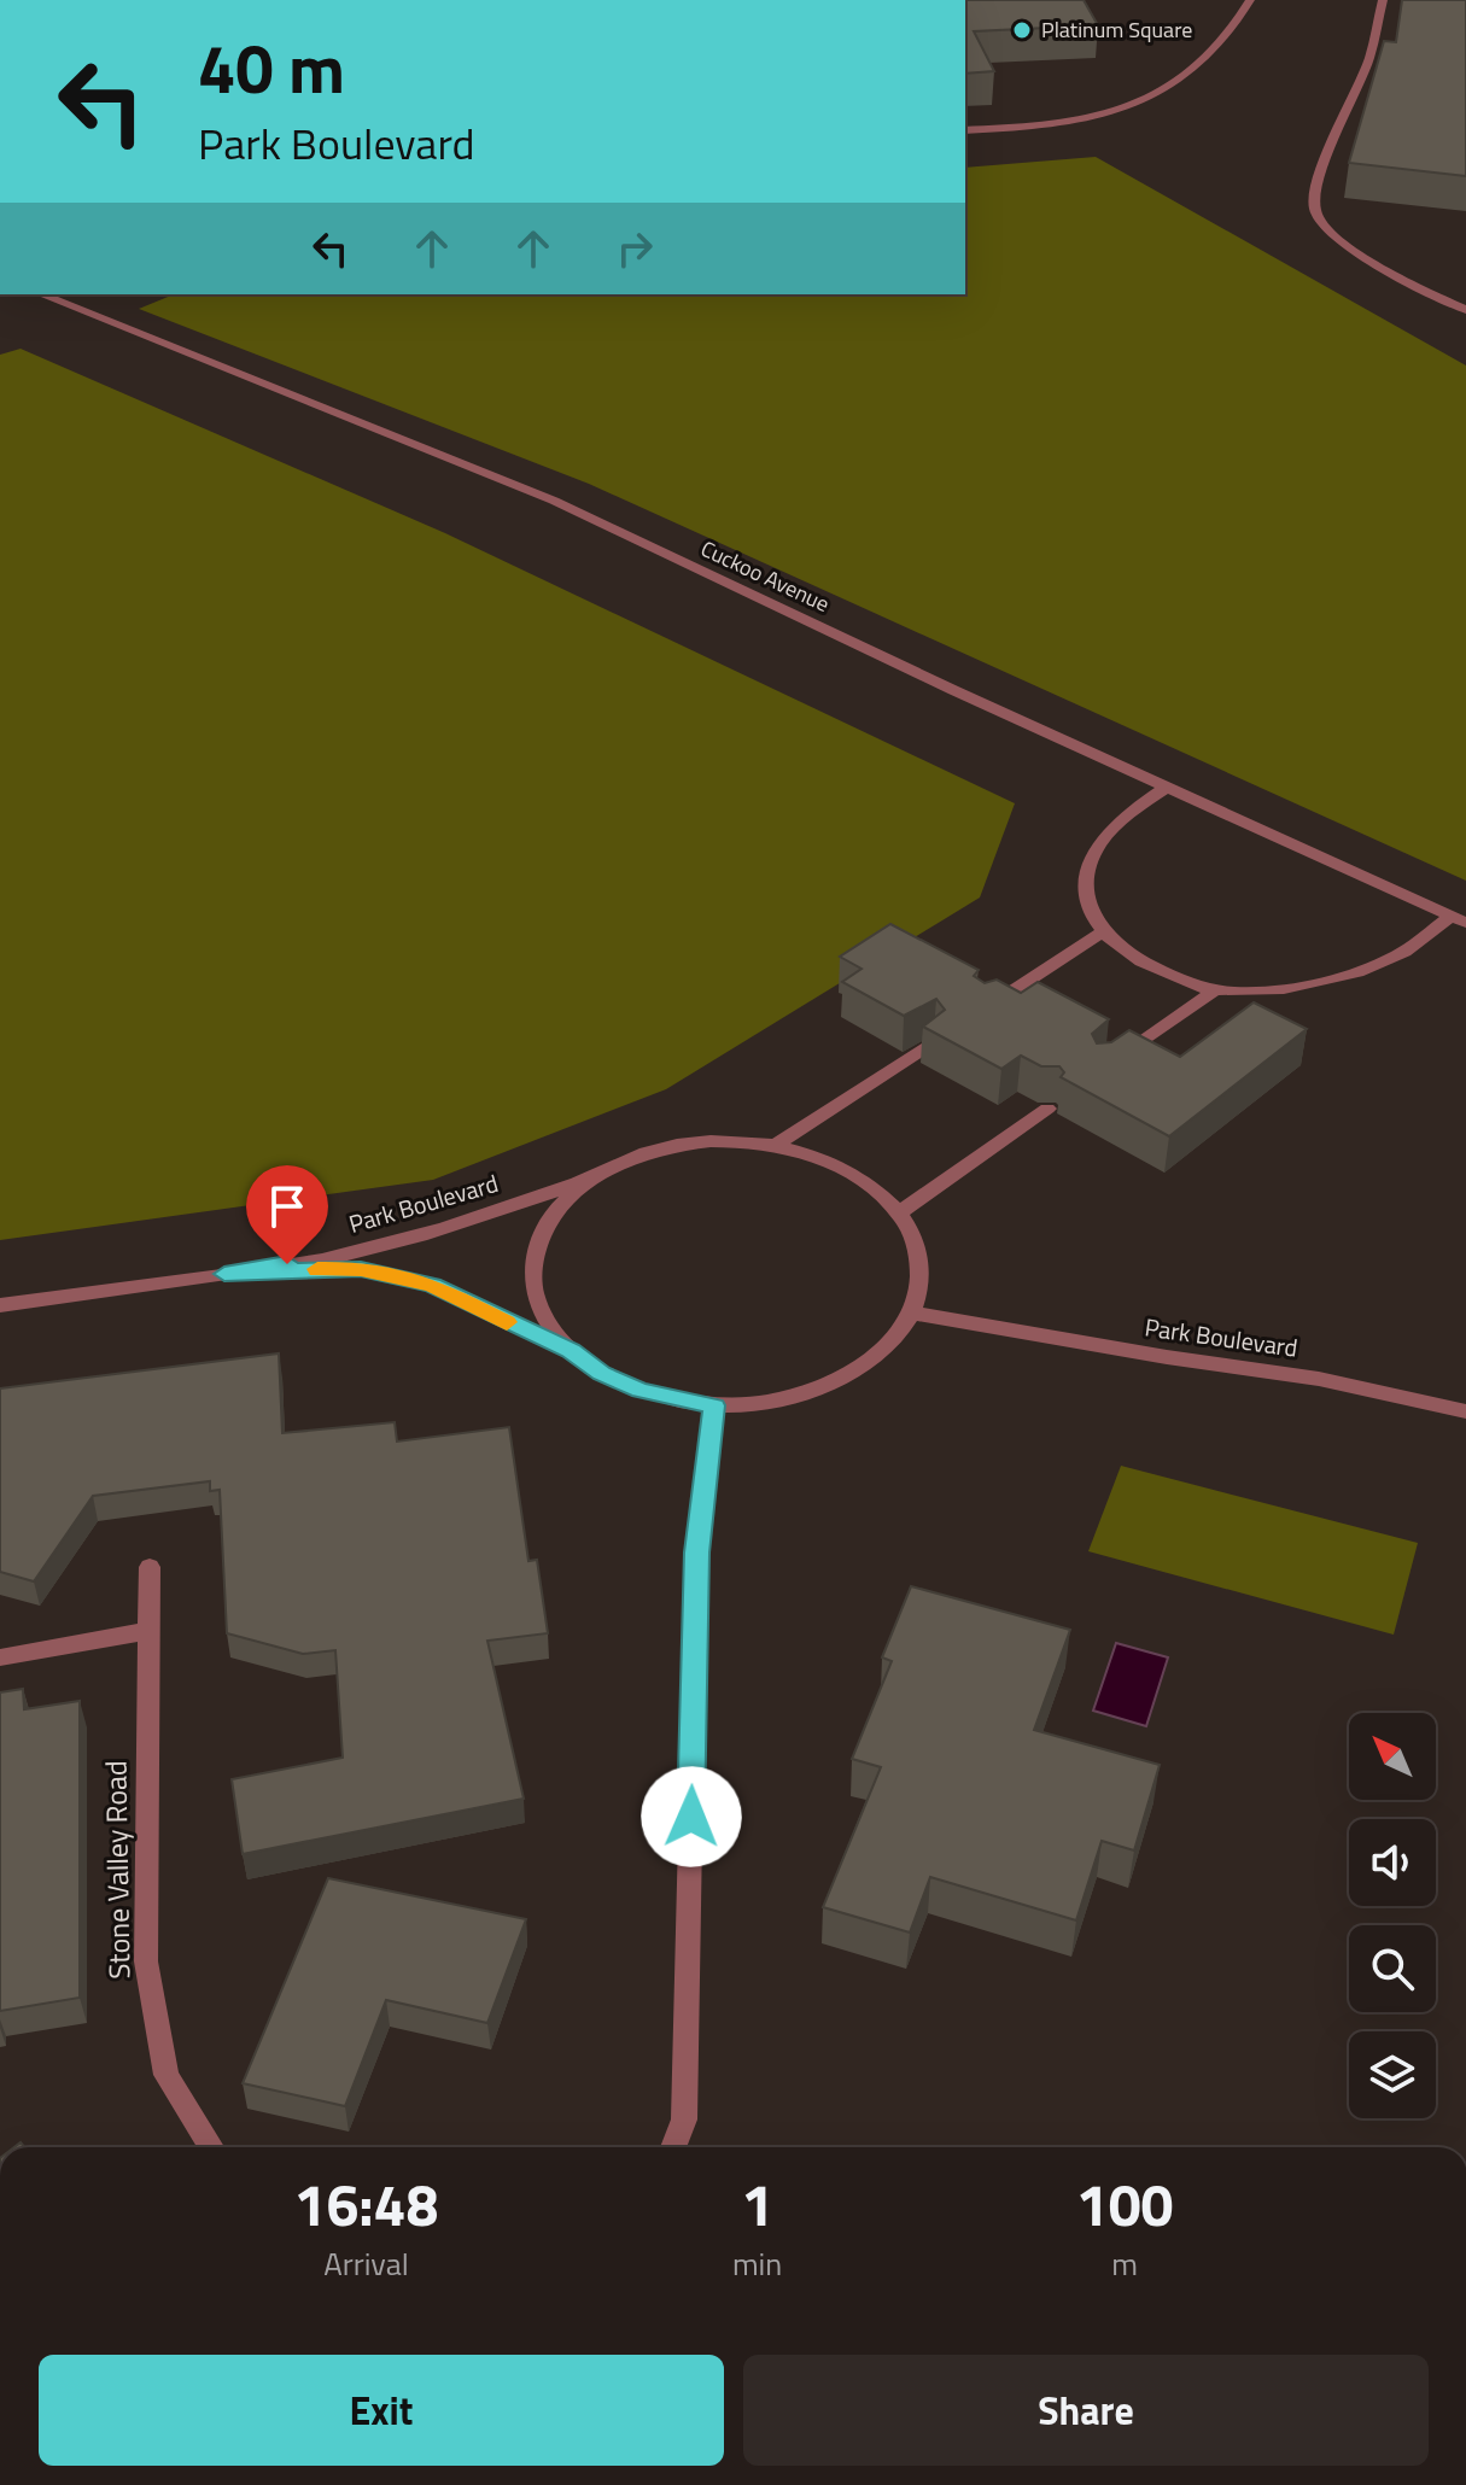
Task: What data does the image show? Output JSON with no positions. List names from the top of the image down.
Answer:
{
  "streets": {
    "street": ["Cuckoo Avenue", "Park Boulevard", "Stone Valley Road"]
  },
  "places": ["Platinum Square"],
  "north": "top left",
  "page": {
    "turn": ["40 m", "Park Boulevard"],
    "eta": [
      "16:48",
      "Arrival",
      "1",
      "min",
      "100",
      "m"
    ],
    "buttons": ["Exit", "Share"]
  }
}
